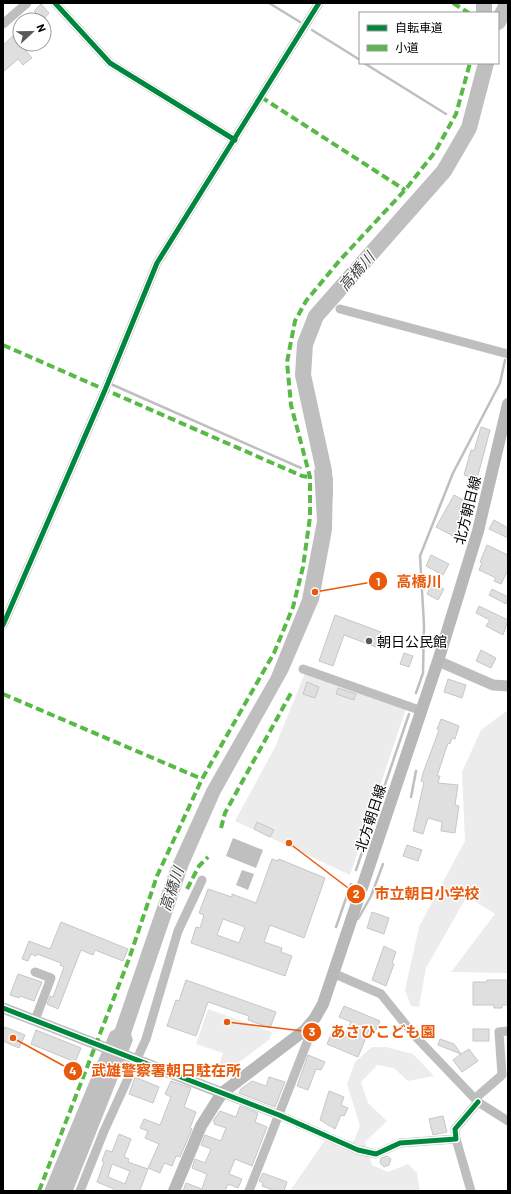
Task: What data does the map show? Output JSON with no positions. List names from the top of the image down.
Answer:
{
  "streets": {
    "main road": ["北方朝日線"]
  },
  "water": ["高橋川"],
  "places": [
    "高橋川",
    "朝日公民館",
    "市立朝日小学校",
    "あさひこども園",
    "武雄警察署朝日駐在所"
  ],
  "legend": ["自転車道", "小道"],
  "north": "right"
}
